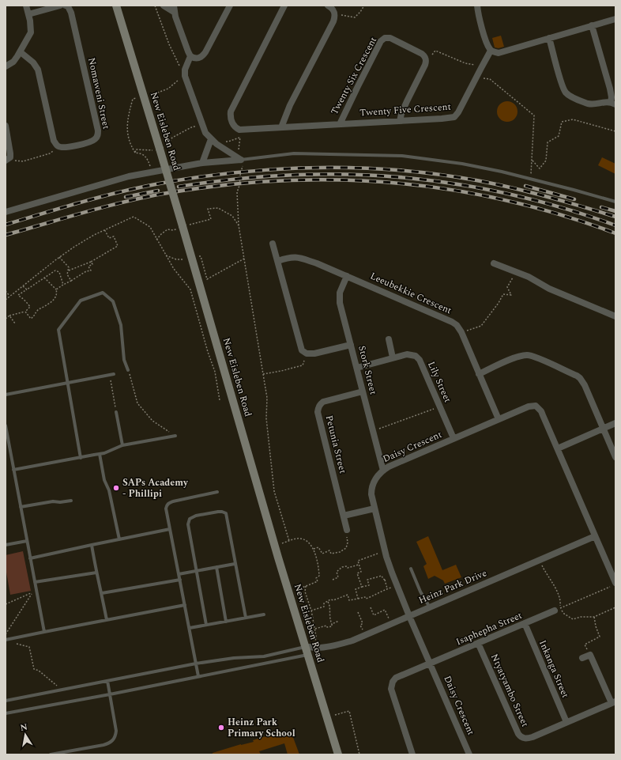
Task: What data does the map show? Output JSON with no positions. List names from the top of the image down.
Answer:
{
  "streets": {
    "main road": ["New Eisleben Road"],
    "street": [
      "Twenty Six Crescent",
      "Nomaweni Street",
      "Twenty Five Crescent",
      "Leeubekkie Crescent",
      "Stork Street",
      "Lily Street",
      "Petunia Street",
      "Daisy Crescent",
      "Heinz Park Drive",
      "Isaphepha Street",
      "Inkanga Street",
      "Ntyatyambo Street"
    ]
  },
  "crossings": [
    ["Twenty Six Crescent", "Twenty Five Crescent"],
    ["New Eisleben Road", "Heinz Park Drive"],
    ["Leeubekkie Crescent", "Stork Street"],
    ["Leeubekkie Crescent", "Daisy Crescent"],
    ["Stork Street", "Lily Street"],
    ["Stork Street", "Petunia Street"],
    ["Stork Street", "Daisy Crescent"],
    ["Lily Street", "Daisy Crescent"],
    ["Daisy Crescent", "Heinz Park Drive"],
    ["Daisy Crescent", "Isaphepha Street"],
    ["Isaphepha Street", "Inkanga Street"],
    ["Isaphepha Street", "Ntyatyambo Street"],
    ["Inkanga Street", "Ntyatyambo Street"]
  ],
  "places": ["SAPs Academy - Phillipi", "Heinz Park Primary School"],
  "north": "top"
}
